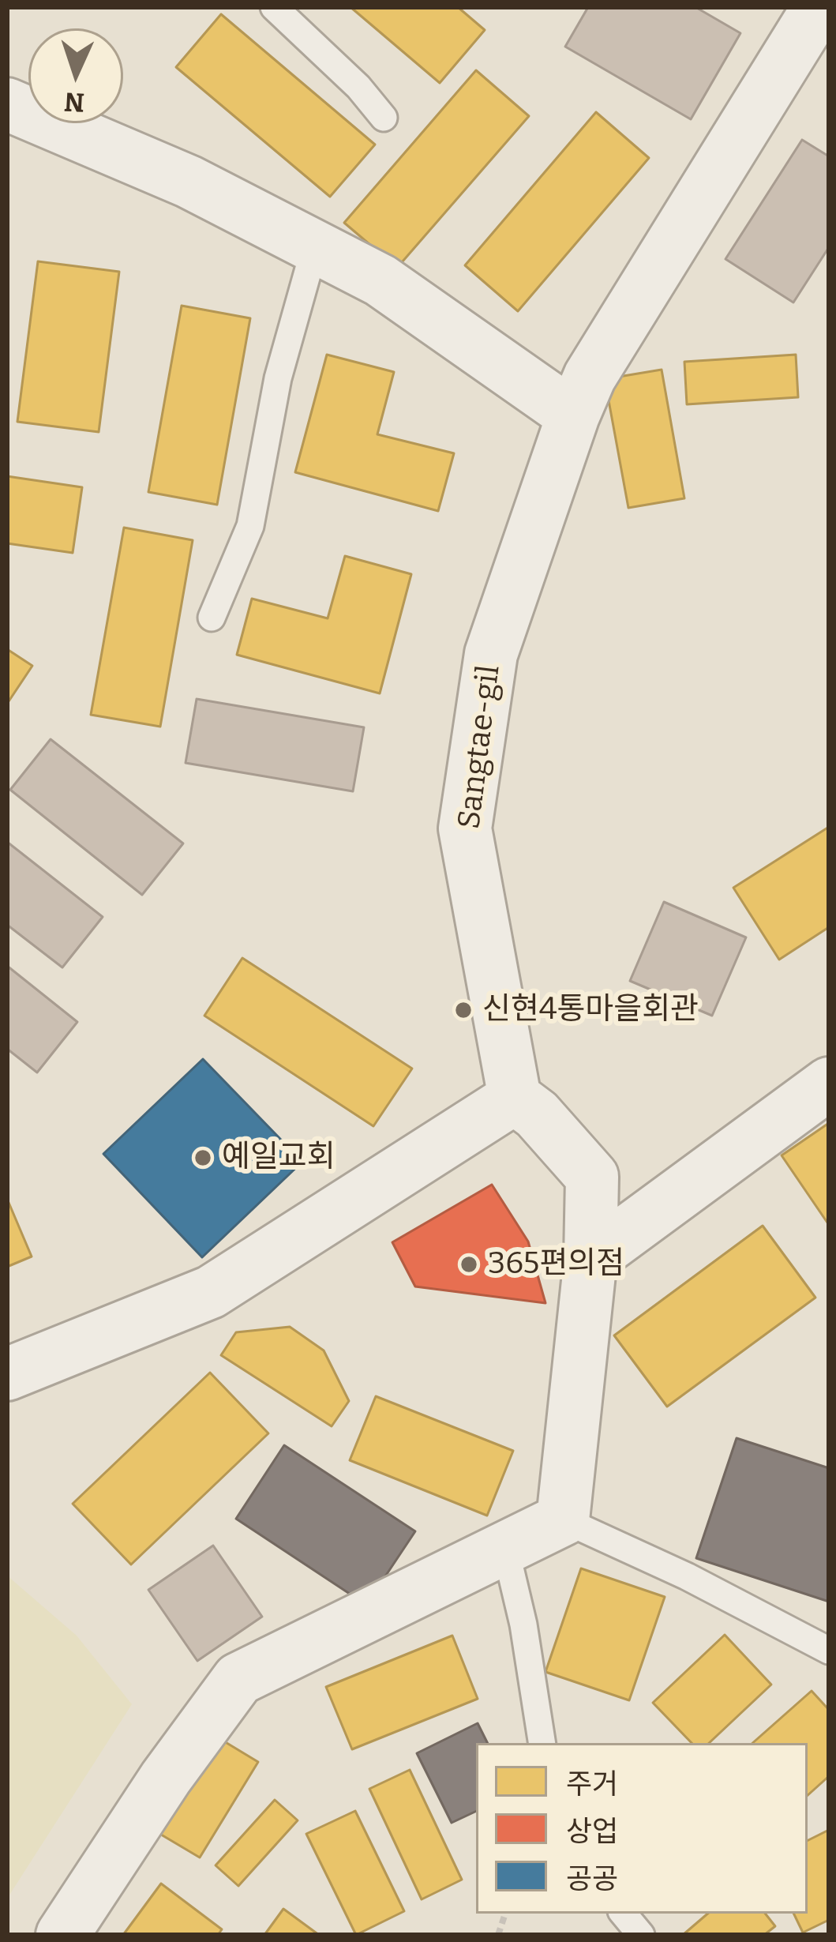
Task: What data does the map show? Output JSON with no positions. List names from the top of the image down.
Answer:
{
  "streets": {
    "street": ["Sangtae-gil"]
  },
  "places": ["신현4통마을회관", "예일교회", "365편의점"],
  "legend": ["주거", "상업", "공공"],
  "north": "bottom"
}
